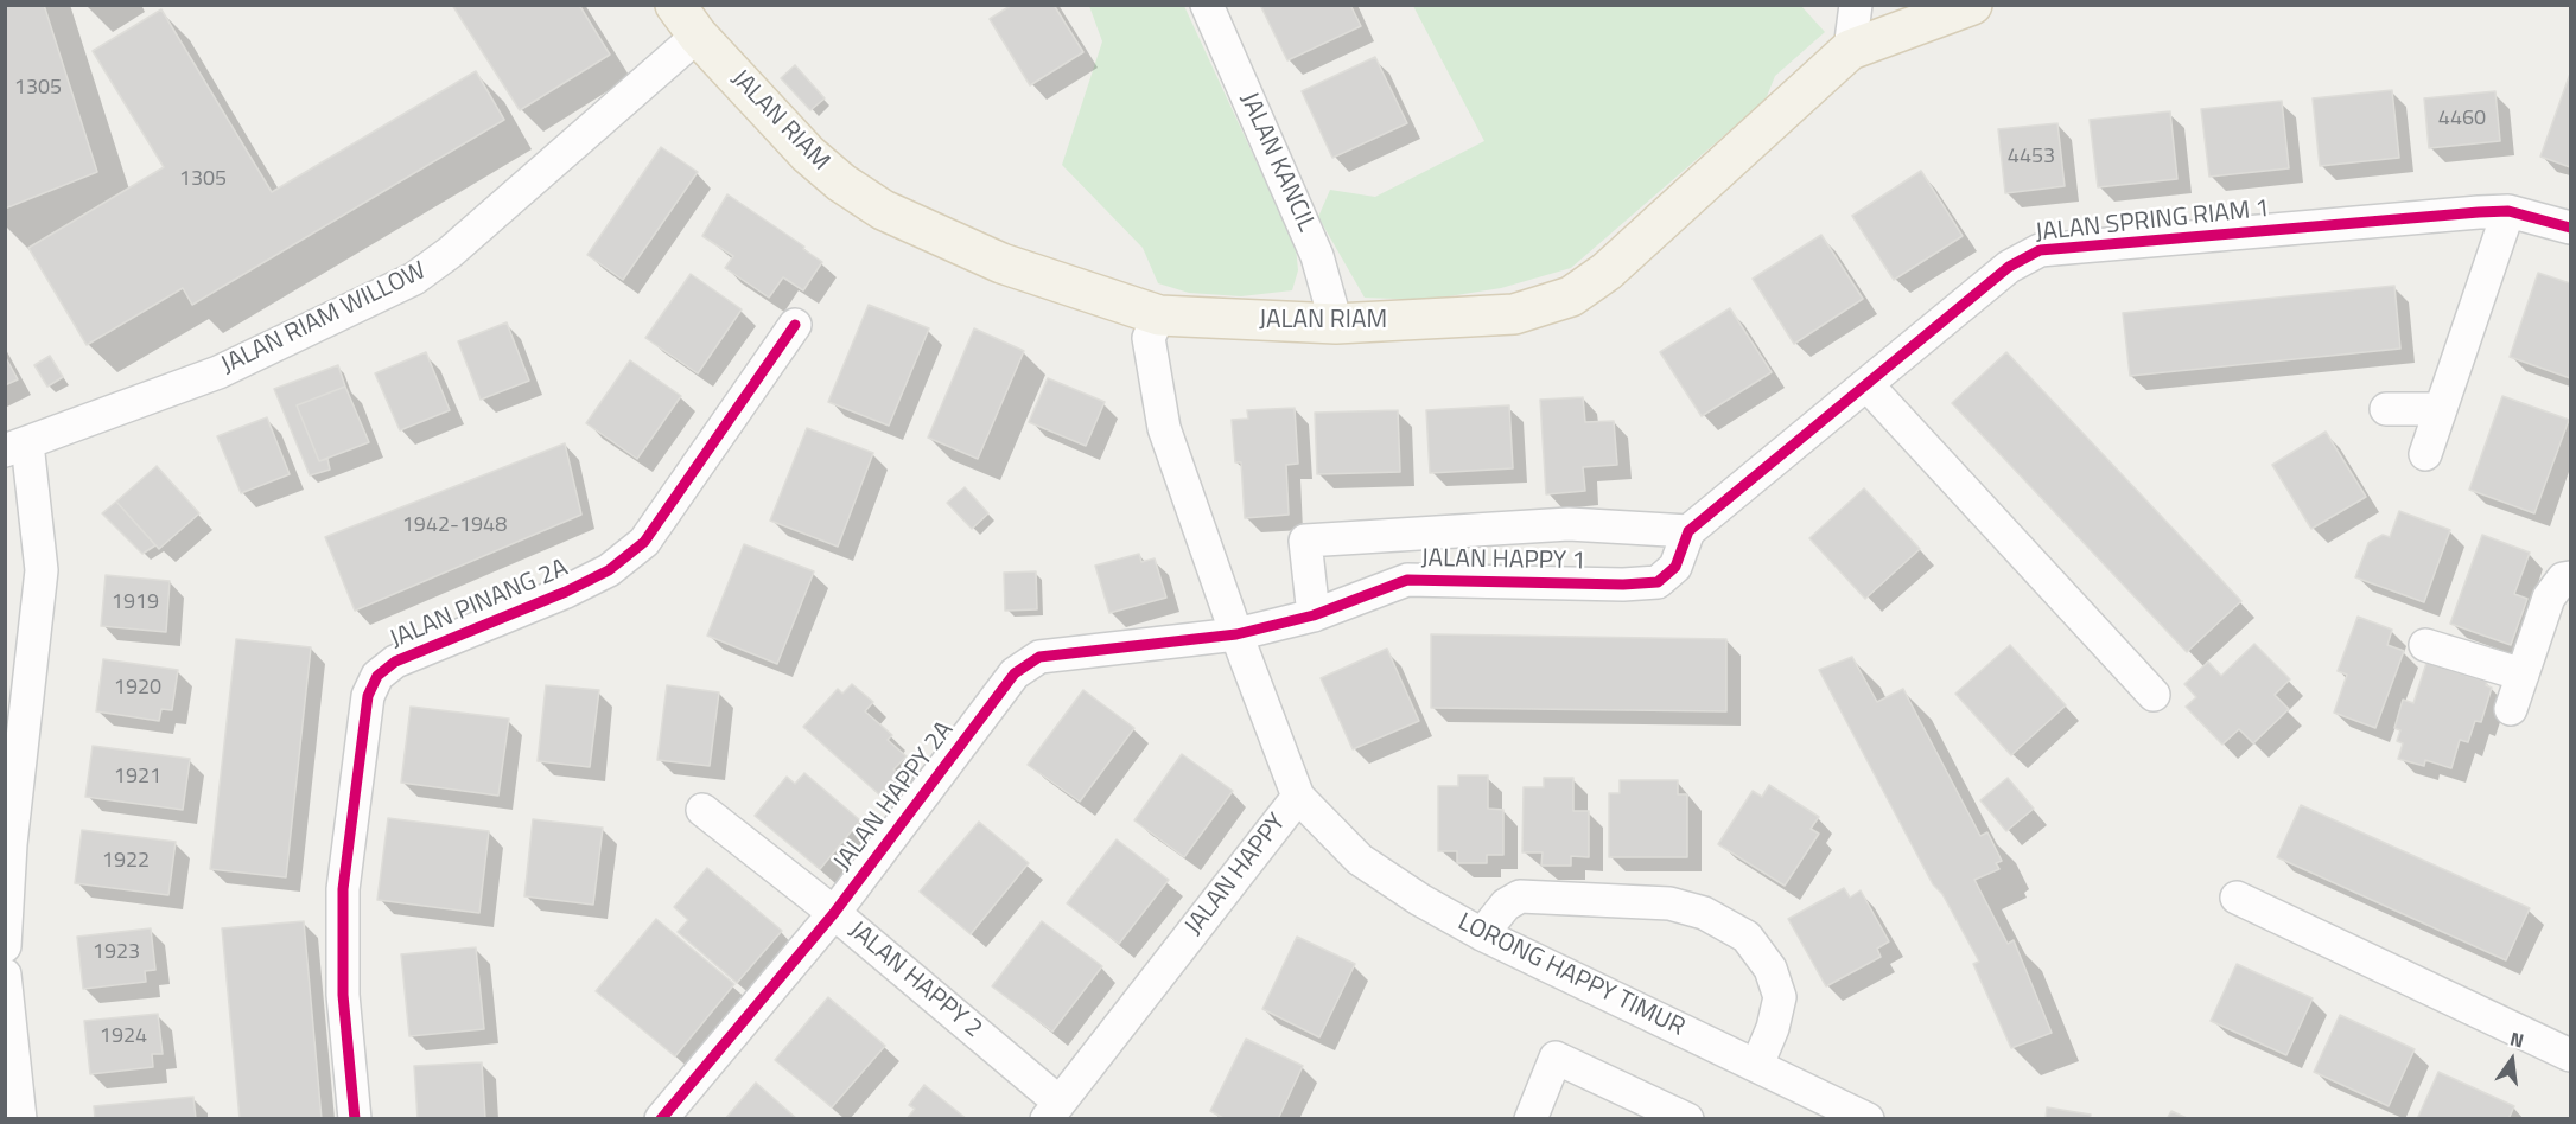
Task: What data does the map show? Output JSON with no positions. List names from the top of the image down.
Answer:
{
  "streets": {
    "main road": ["JALAN RIAM"],
    "street": [
      "JALAN KANCIL",
      "JALAN SPRING RIAM 1",
      "JALAN RIAM WILLOW",
      "JALAN HAPPY 1",
      "JALAN PINANG 2A",
      "JALAN HAPPY 2A",
      "JALAN HAPPY",
      "LORONG HAPPY TIMUR",
      "JALAN HAPPY 2"
    ]
  },
  "crossings": [
    ["JALAN RIAM", "JALAN KANCIL"],
    ["JALAN RIAM", "JALAN RIAM WILLOW"],
    ["JALAN RIAM", "JALAN HAPPY"],
    ["JALAN SPRING RIAM 1", "JALAN HAPPY 1"],
    ["JALAN HAPPY 1", "JALAN HAPPY 2A"],
    ["JALAN HAPPY 1", "JALAN HAPPY"],
    ["JALAN HAPPY 2A", "JALAN HAPPY"],
    ["JALAN HAPPY 2A", "JALAN HAPPY 2"],
    ["JALAN HAPPY", "LORONG HAPPY TIMUR"],
    ["JALAN HAPPY", "JALAN HAPPY 2"]
  ],
  "house_numbers": [
    "1305",
    "4460",
    "4453",
    "1305",
    "1942-1948",
    "1919",
    "1920",
    "1921",
    "1922",
    "1923",
    "1924"
  ],
  "north": "top"
}
